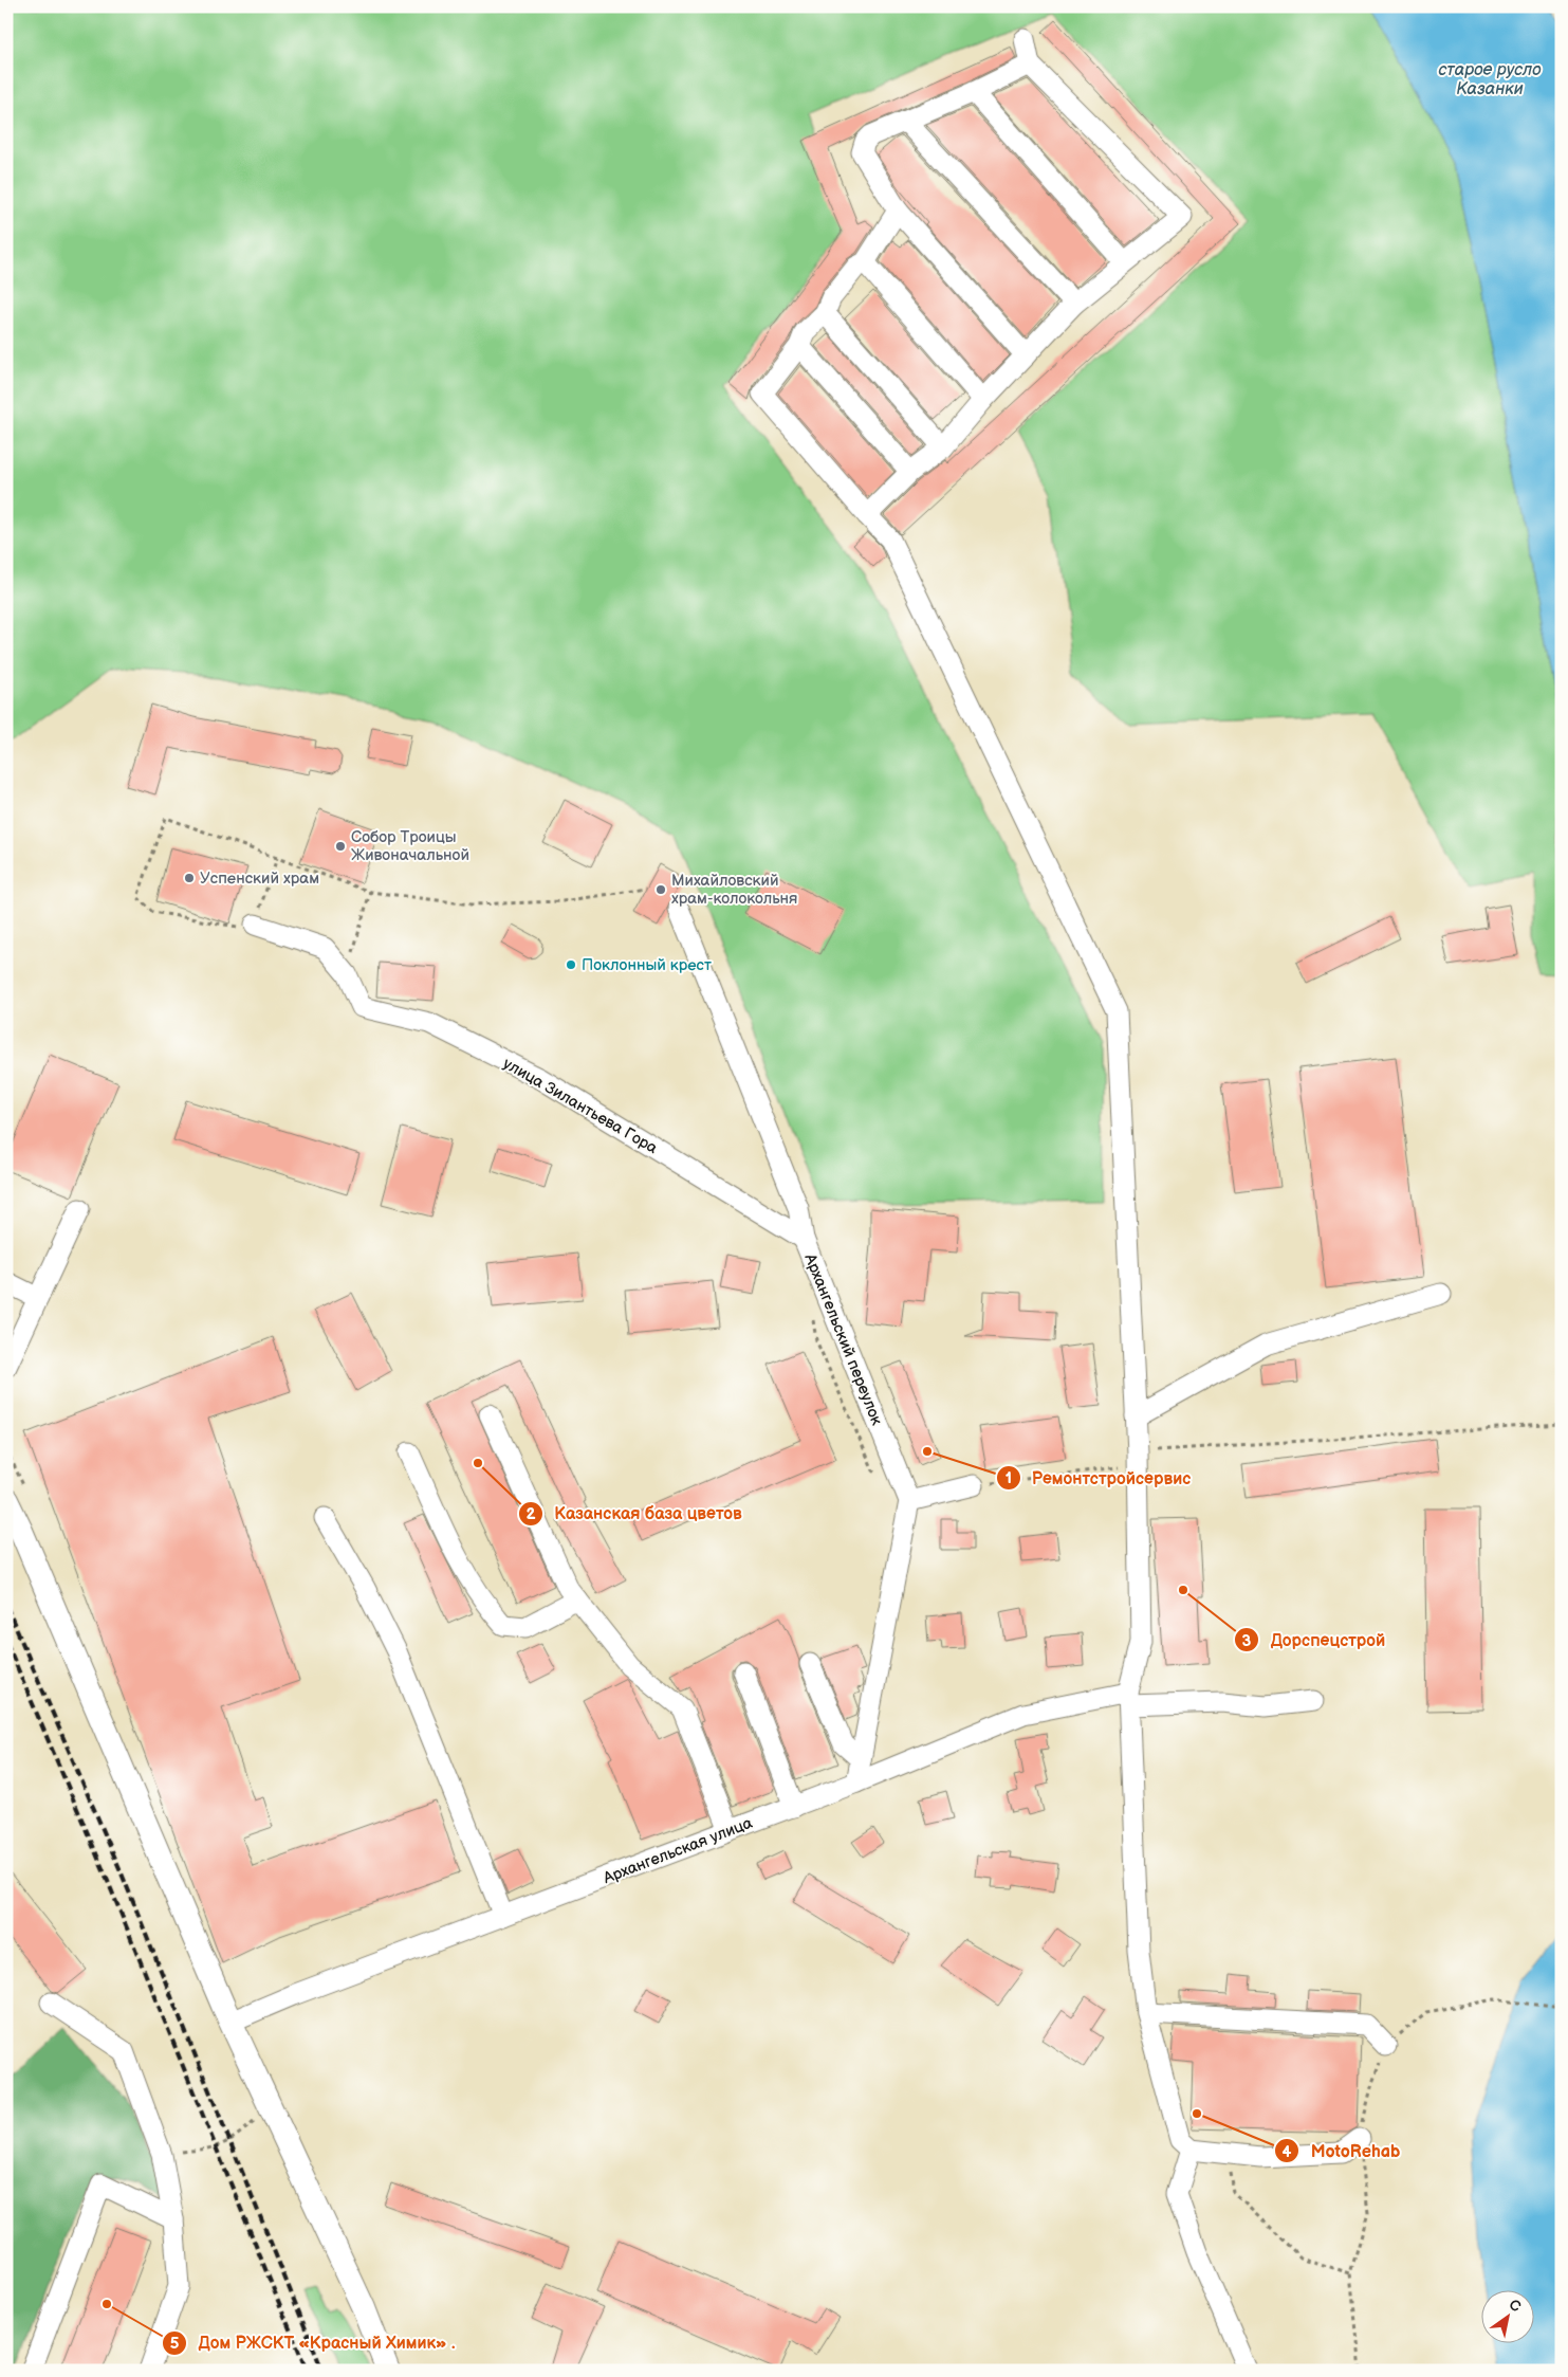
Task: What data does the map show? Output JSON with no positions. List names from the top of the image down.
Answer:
{
  "streets": {
    "street": ["улица Зилантьева Гора", "Архангельский переулок", "Архангельская улица"]
  },
  "crossings": [
    ["улица Зилантьева Гора", "Архангельский переулок"]
  ],
  "water": ["старое русло Казанки"],
  "places": [
    "Собор Троицы Живоначальной",
    "Успенский храм",
    "Михайловский храм-колокольня",
    "Поклонный крест",
    "Ремонтстройсервис",
    "Казанская база цветов",
    "Дорспецстрой",
    "MotoRehab",
    "Дом РЖСКТ «Красный Химик» ."
  ],
  "north": "top right"
}
